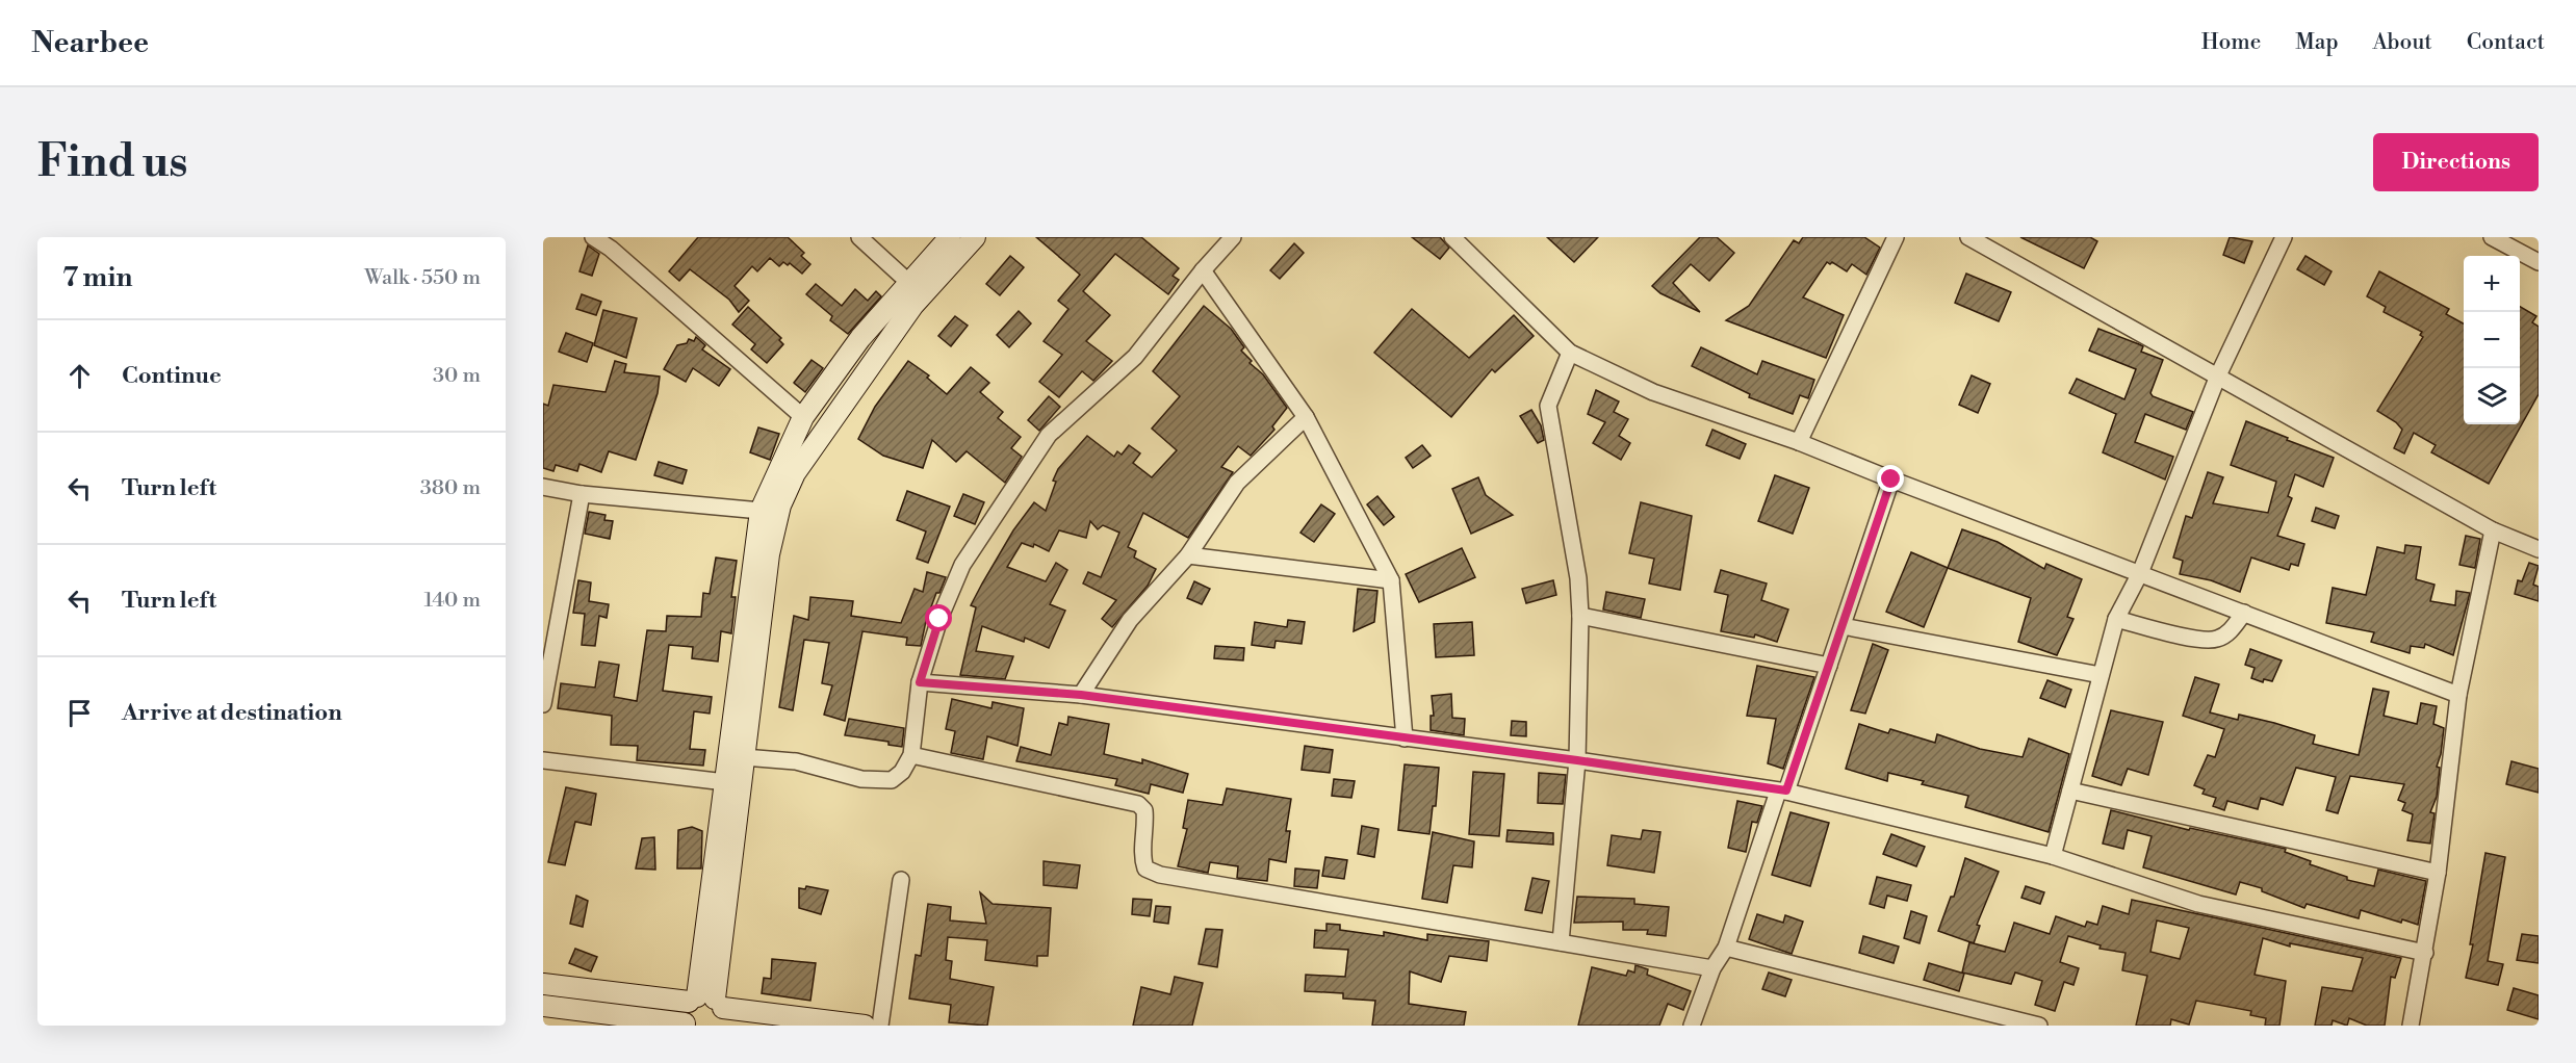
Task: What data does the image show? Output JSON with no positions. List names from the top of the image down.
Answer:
{
  "page": {
    "header": "Nearbee",
    "nav": [
      "Home",
      "Map",
      "About",
      "Contact"
    ],
    "buttons": "Directions",
    "title": "Find us",
    "heading": ["7 min", "Walk · 550 m"],
    "map_buttons": ["+", "−"],
    "list": [
      ["Continue", "30 m"],
      ["Turn left", "380 m"],
      ["Turn left", "140 m"],
      "Arrive at destination"
    ]
  }
}
